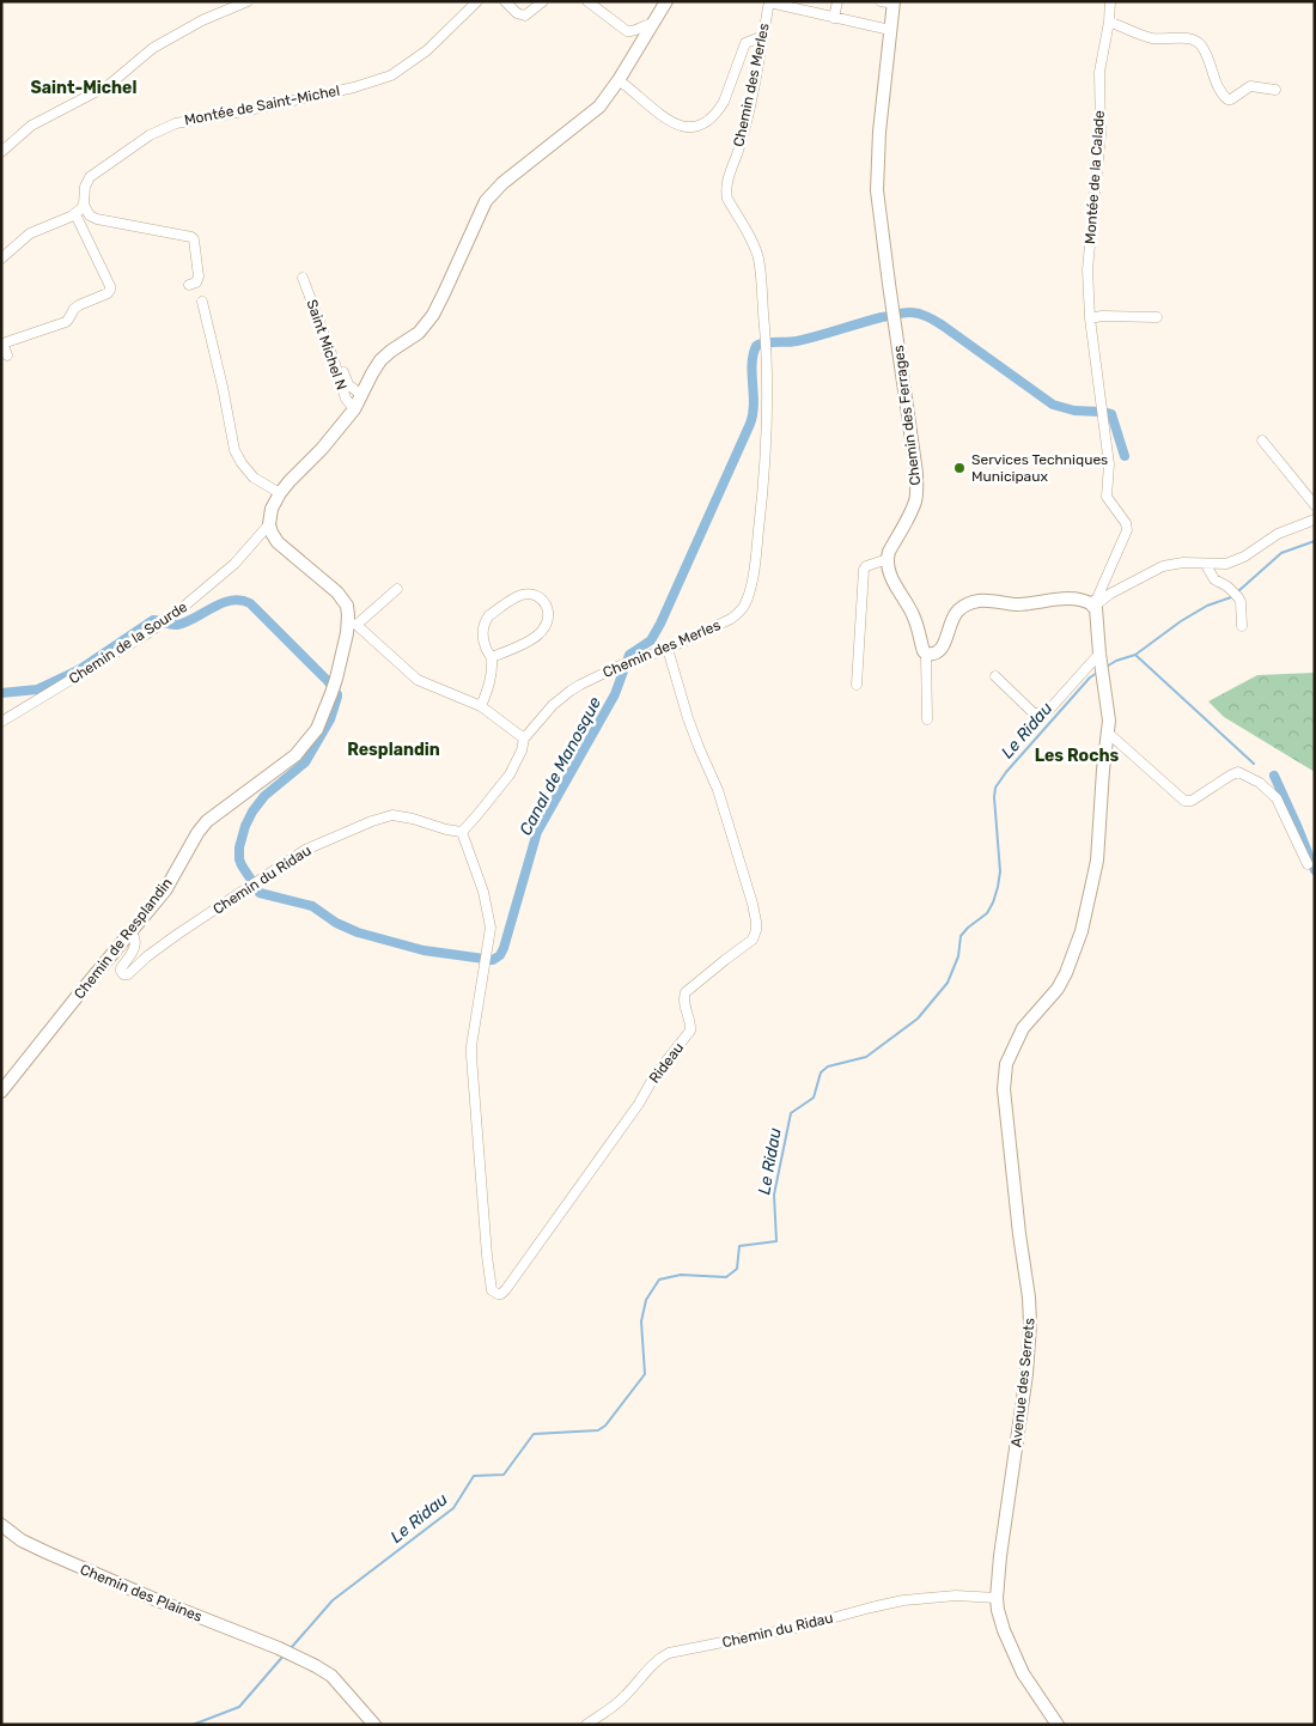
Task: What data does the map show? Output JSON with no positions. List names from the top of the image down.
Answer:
{
  "streets": {
    "street": [
      "Chemin des Merles",
      "Montée de Saint-Michel",
      "Montée de la Calade",
      "Saint Michel N",
      "Chemin des Ferrages",
      "Chemin de la Sourde",
      "Chemin du Ridau",
      "Chemin de Resplandin",
      "Rideau",
      "Avenue des Serrets",
      "Chemin des Plaines"
    ]
  },
  "crossings": [
    ["Chemin des Merles", "Chemin du Ridau"],
    ["Chemin des Merles", "Rideau"],
    ["Montée de la Calade", "Avenue des Serrets"],
    ["Chemin de la Sourde", "Chemin de Resplandin"],
    ["Chemin du Ridau", "Chemin de Resplandin"],
    ["Chemin du Ridau", "Rideau"],
    ["Chemin du Ridau", "Avenue des Serrets"]
  ],
  "districts": ["Saint-Michel", "Resplandin", "Les Rochs"],
  "water": ["Le Ridau", "Canal de Manosque"],
  "places": ["Services Techniques Municipaux"]
}
